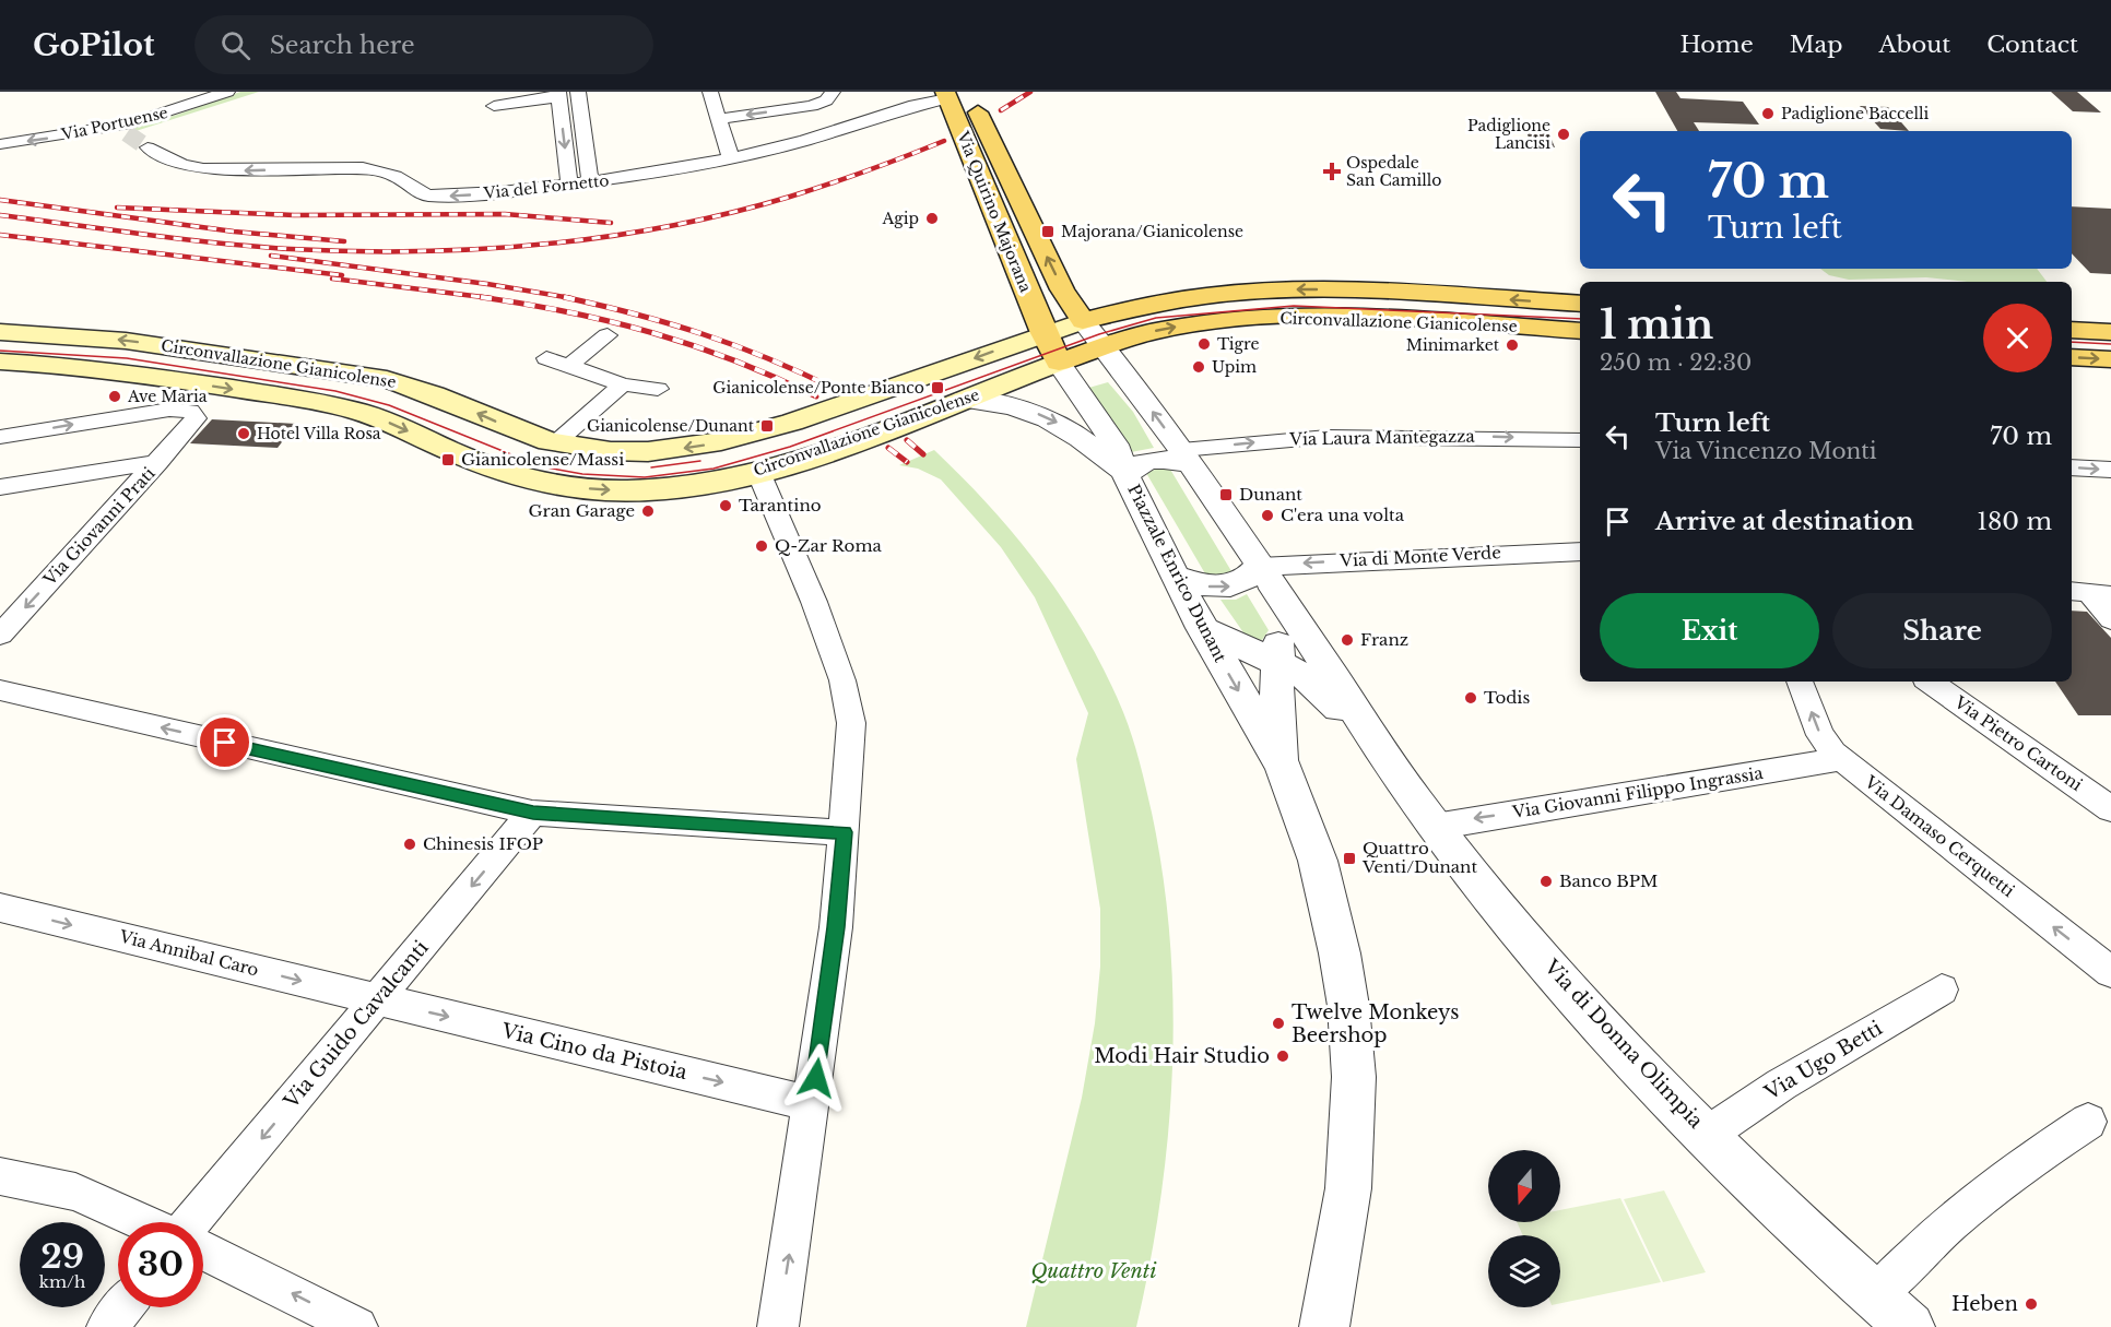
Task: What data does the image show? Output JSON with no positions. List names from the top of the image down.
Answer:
{
  "streets": {
    "main road": ["Via Quirino Majorana", "Circonvallazione Gianicolense", "Piazzale Enrico Dunant"],
    "street": [
      "Via Portuense",
      "Via del Fornetto",
      "Via Laura Mantegazza",
      "Via Giovanni Prati",
      "Via di Monte Verde",
      "Via Pietro Cartoni",
      "Via Giovanni Filippo Ingrassia",
      "Via Damaso Cerquetti",
      "Via Annibal Caro",
      "Via Guido Cavalcanti",
      "Via di Donna Olimpia",
      "Via Cino da Pistoia",
      "Via Ugo Betti"
    ]
  },
  "crossings": [
    ["Via del Fornetto", "Via Quirino Majorana"],
    ["Via Quirino Majorana", "Circonvallazione Gianicolense"],
    ["Via Quirino Majorana", "Piazzale Enrico Dunant"],
    ["Circonvallazione Gianicolense", "Piazzale Enrico Dunant"],
    ["Via Giovanni Filippo Ingrassia", "Via Damaso Cerquetti"],
    ["Via Giovanni Filippo Ingrassia", "Via di Donna Olimpia"],
    ["Via Annibal Caro", "Via Guido Cavalcanti"],
    ["Via Annibal Caro", "Via Cino da Pistoia"],
    ["Via Guido Cavalcanti", "Via Cino da Pistoia"],
    ["Via di Donna Olimpia", "Via Ugo Betti"]
  ],
  "one_way": [
    "Via Portuense",
    "Via del Fornetto",
    "Via Laura Mantegazza",
    "Via di Monte Verde",
    "Via Giovanni Filippo Ingrassia",
    "Via Damaso Cerquetti",
    "Via Guido Cavalcanti"
  ],
  "parks": ["Quattro Venti"],
  "places": {
    "other": [
      "Padiglione Baccelli",
      "Padiglione Lancisi",
      "Agip",
      "Tigre",
      "Minimarket",
      "Upim",
      "Ave Maria",
      "Hotel Villa Rosa",
      "Tarantino",
      "Gran Garage",
      "C'era una volta",
      "Q-Zar Roma",
      "Franz",
      "Todis",
      "Chinesis IFOP",
      "Banco BPM",
      "Twelve Monkeys Beershop",
      "Modi Hair Studio",
      "Heben"
    ],
    "health": ["Ospedale San Camillo"],
    "transit": [
      "Majorana/Gianicolense",
      "Gianicolense/Ponte Bianco",
      "Gianicolense/Dunant",
      "Gianicolense/Massi",
      "Dunant",
      "Quattro Venti/Dunant"
    ]
  },
  "north": "bottom",
  "page": {
    "header": "GoPilot",
    "search": "Search here",
    "nav": [
      "Home",
      "Map",
      "About",
      "Contact"
    ],
    "turn": ["70 m", "Turn left"],
    "heading": ["1 min", "250 m · 22:30"],
    "list": [
      {
        "name": "Turn left",
        "note": "Via Vincenzo Monti",
        "value": "70 m"
      },
      {
        "name": "Arrive at destination",
        "value": "180 m"
      }
    ],
    "buttons": ["Exit", "Share"],
    "speed": "29 km/h",
    "limit": "30"
  }
}
